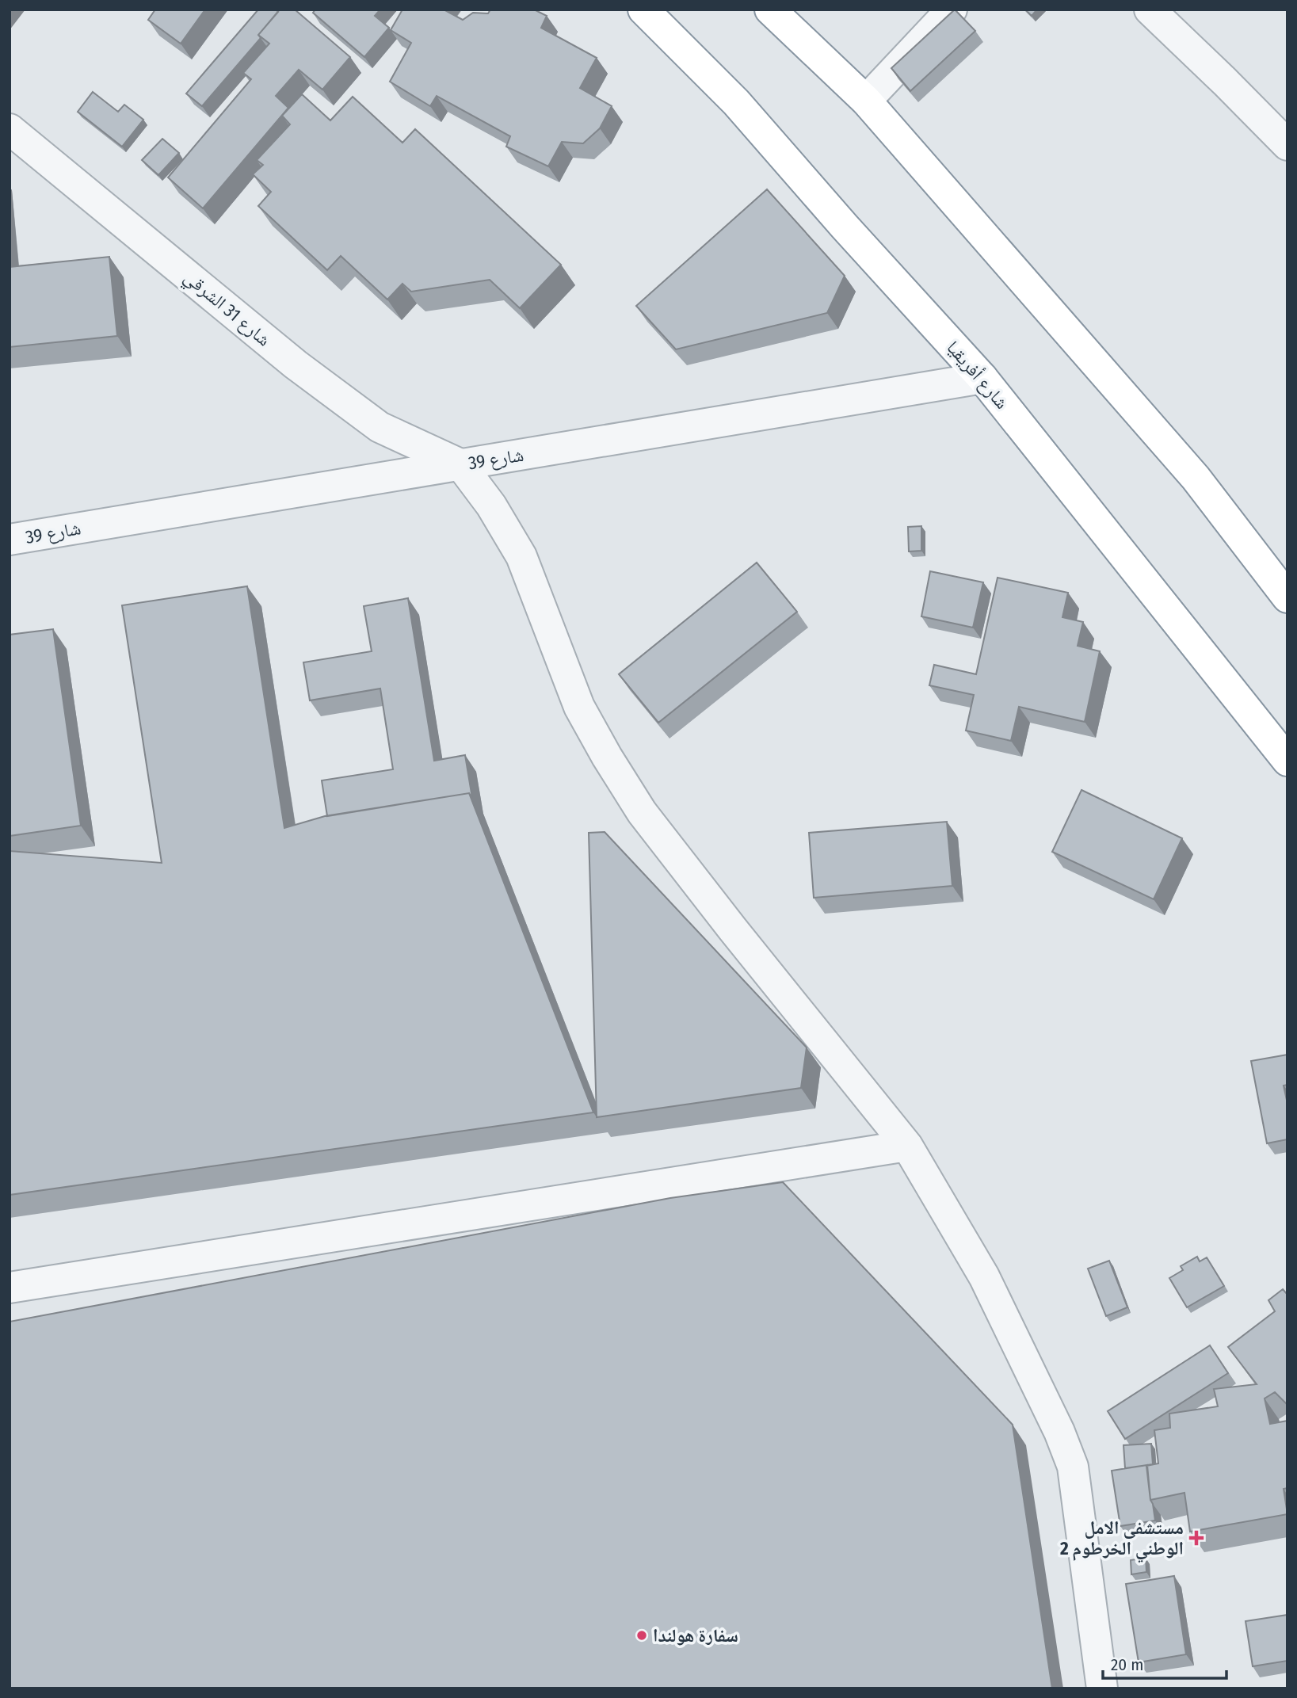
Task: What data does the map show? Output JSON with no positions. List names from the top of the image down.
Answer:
{
  "streets": {
    "highway": ["شارع أفريقيا"],
    "street": ["شارع 31 الشرقي", "شارع 39"]
  },
  "crossings": [
    ["شارع 31 الشرقي", "شارع 39"],
    ["شارع أفريقيا", "شارع 39"]
  ],
  "places": {
    "health": ["مستشفى الامل الوطني الخرطوم 2"],
    "other": ["سفارة هولندا"]
  },
  "scale_bar": "20 m"
}
